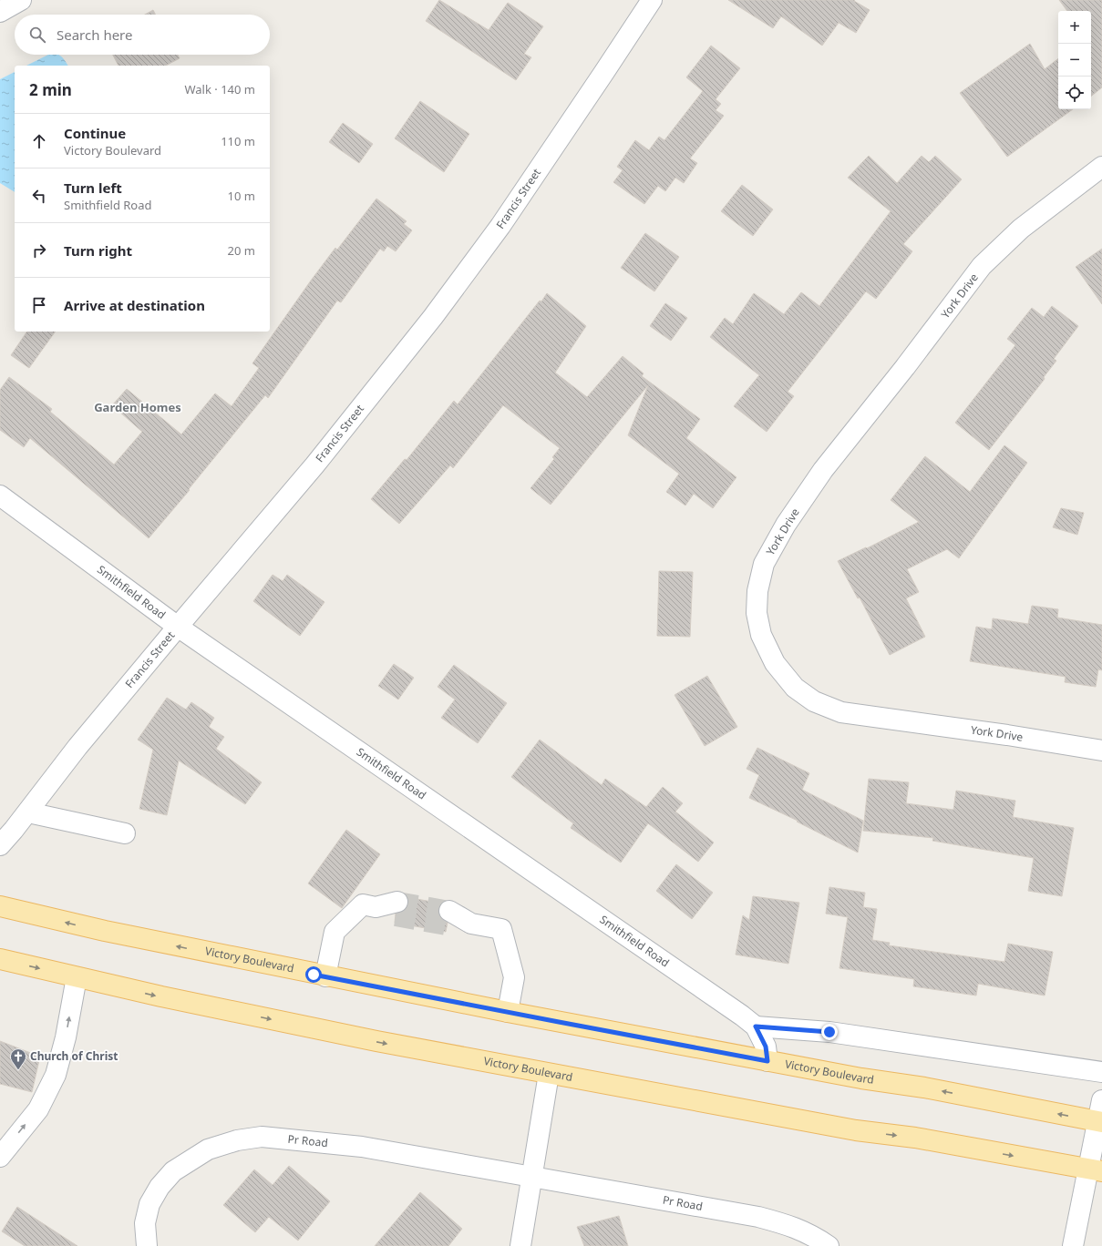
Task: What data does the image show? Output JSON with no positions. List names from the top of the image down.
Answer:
{
  "streets": {
    "main road": ["Victory Boulevard"],
    "street": [
      "Francis Street",
      "York Drive",
      "Smithfield Road",
      "Pr Road"
    ]
  },
  "crossings": [
    ["Francis Street", "Smithfield Road"],
    ["Smithfield Road", "Victory Boulevard"]
  ],
  "districts": ["Garden Homes"],
  "places": {
    "church": ["Church of Christ"]
  },
  "page": {
    "map_buttons": ["+", "−"],
    "search": "Search here",
    "heading": ["2 min", "Walk · 140 m"],
    "list": [
      ["Continue", "Victory Boulevard", "110 m"],
      ["Turn left", "Smithfield Road", "10 m"],
      ["Turn right", "20 m"],
      "Arrive at destination"
    ]
  }
}
